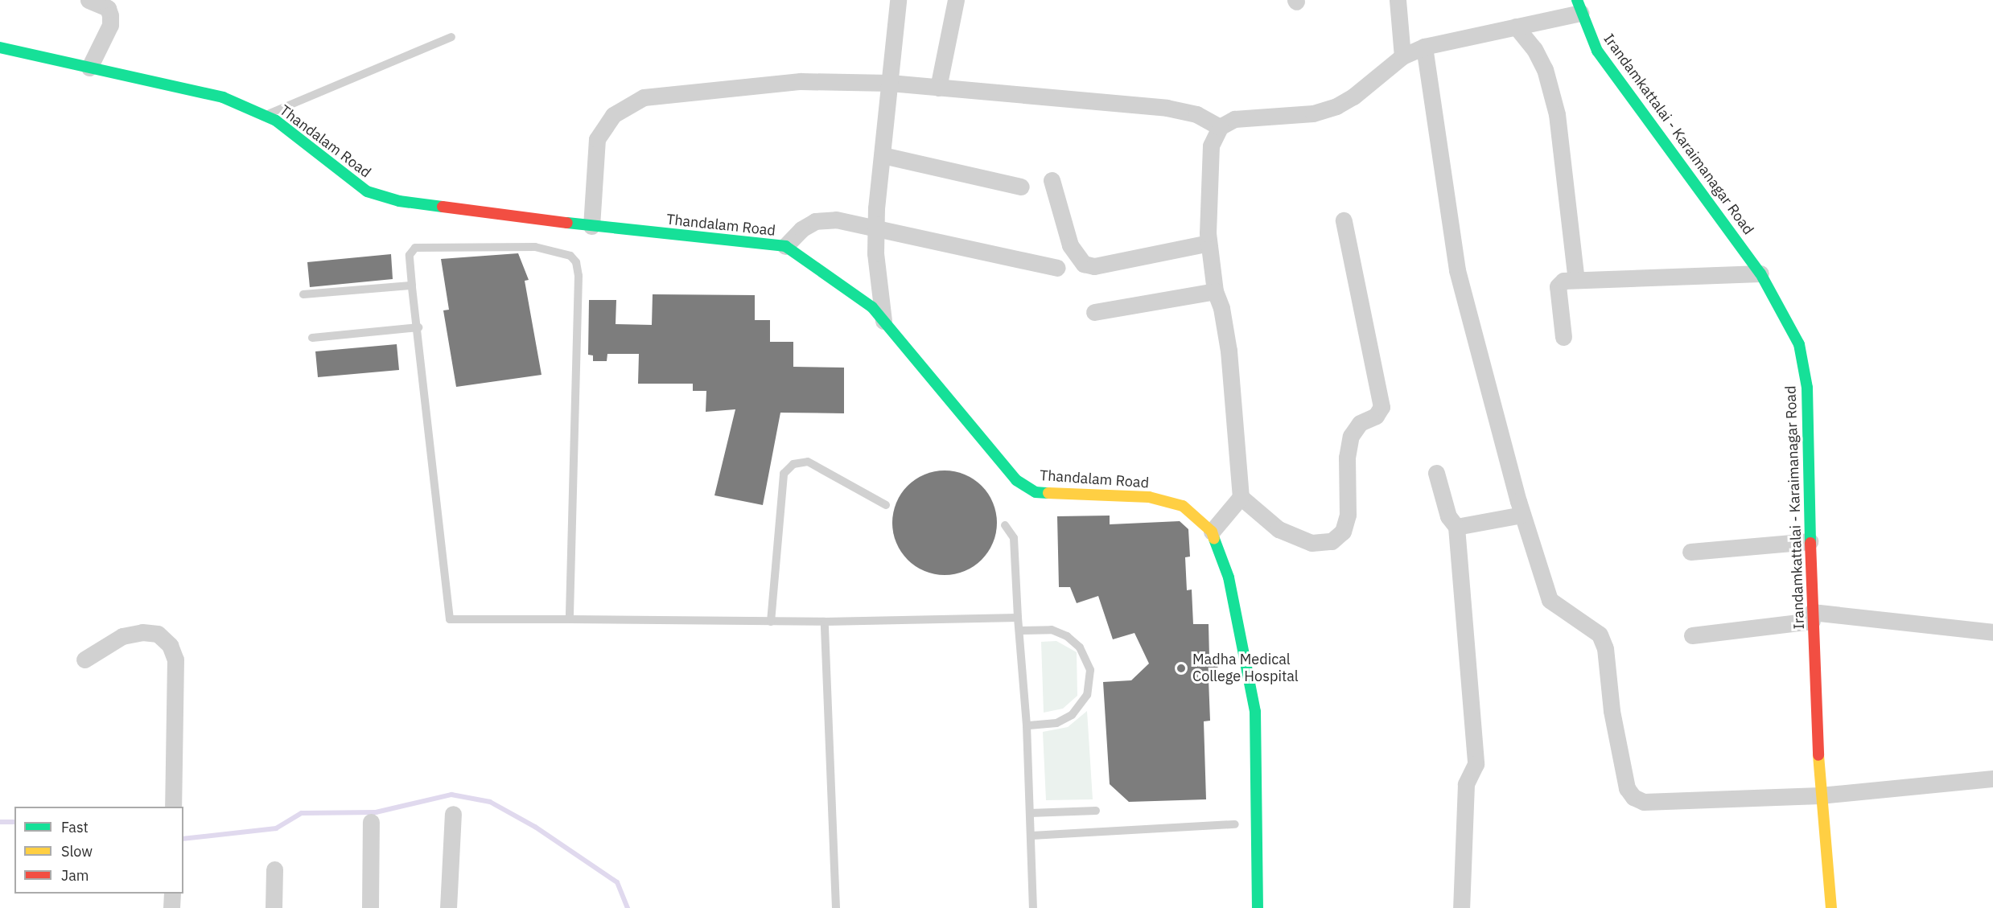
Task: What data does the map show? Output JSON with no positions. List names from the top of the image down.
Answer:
{
  "streets": {
    "street": ["Irandamkattalai - Karaimanagar Road", "Thandalam Road"]
  },
  "places": ["Madha Medical College Hospital"],
  "legend": ["Fast", "Slow", "Jam"]
}
